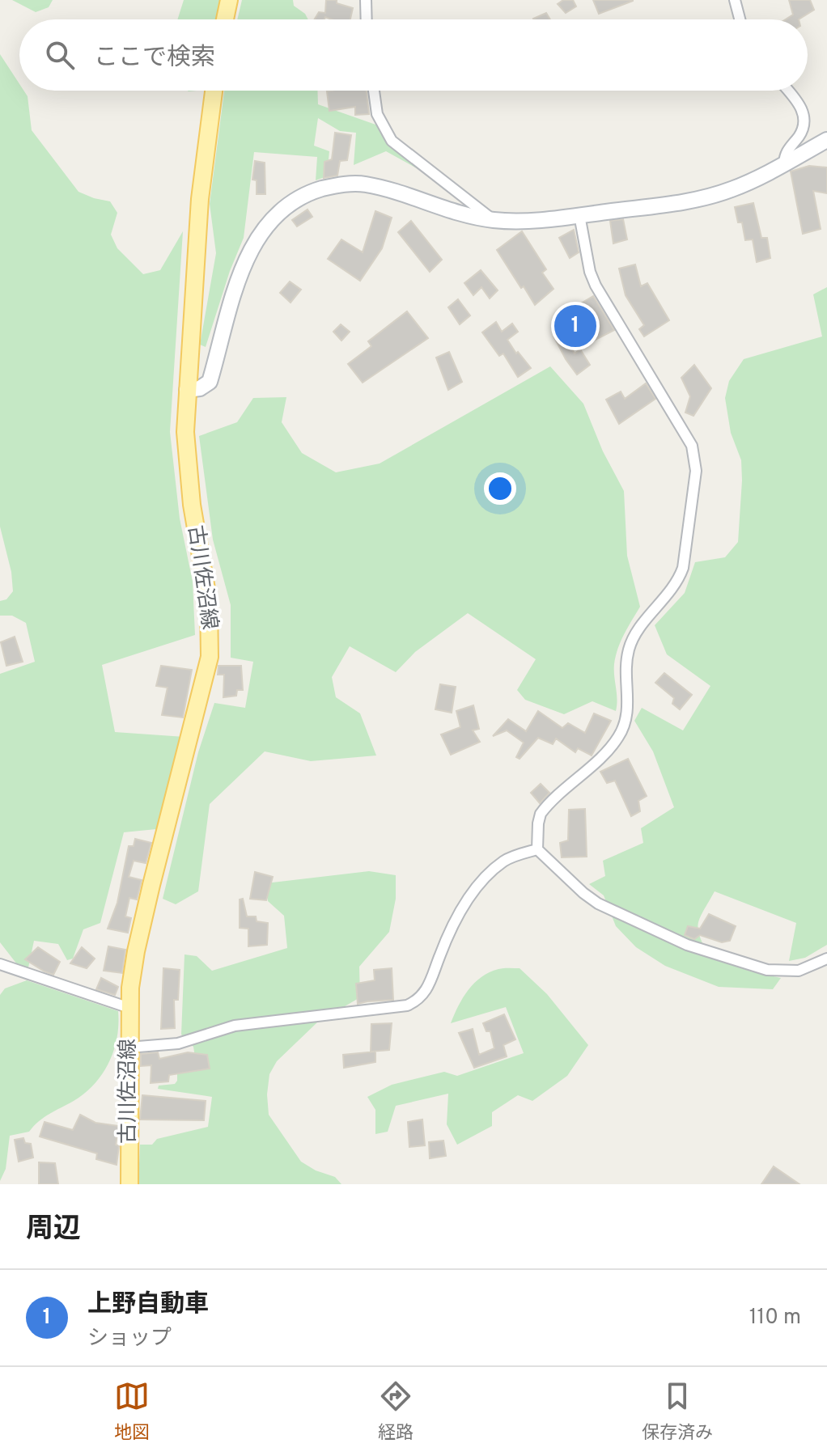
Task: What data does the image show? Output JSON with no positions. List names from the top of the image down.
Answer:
{
  "streets": {
    "main road": ["古川佐沼線"]
  },
  "page": {
    "search": "ここで検索",
    "pins": "1",
    "heading": "周辺",
    "list": [
      {
        "mark": "1",
        "name": "上野自動車",
        "note": "ショップ",
        "value": "110 m"
      }
    ],
    "nav": ["地図", "経路", "保存済み"]
  }
}
